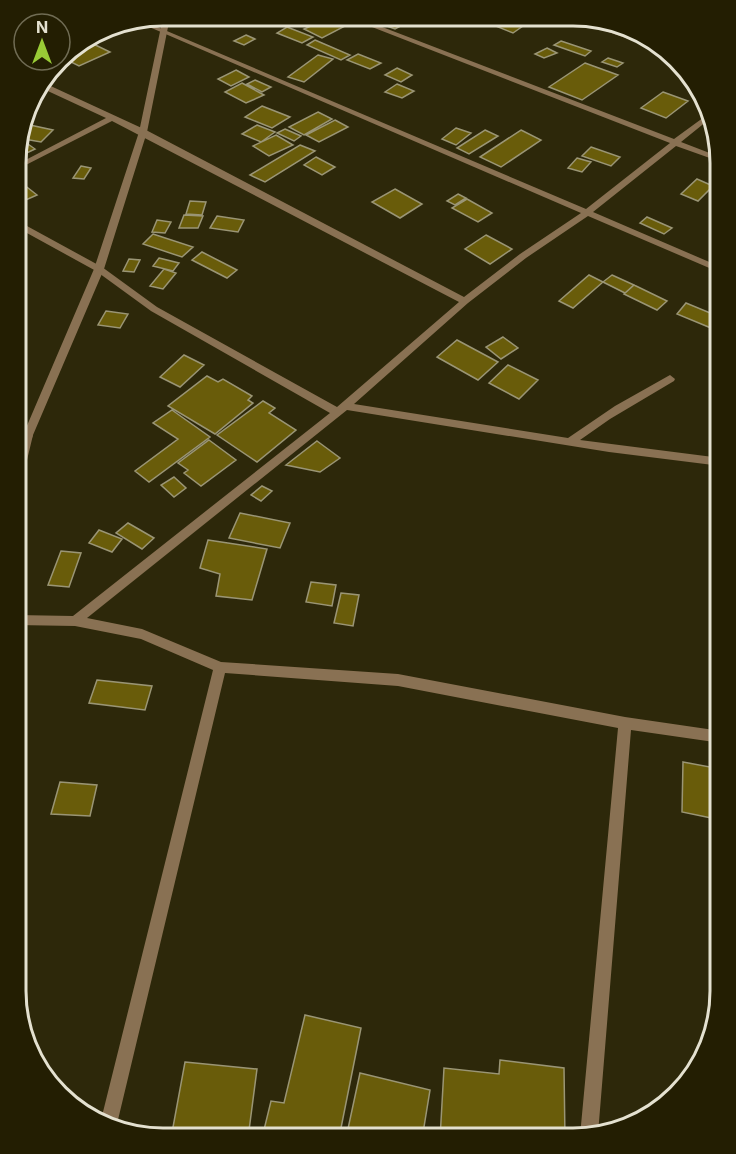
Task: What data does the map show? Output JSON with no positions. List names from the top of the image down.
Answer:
{
  "north": "top"
}
